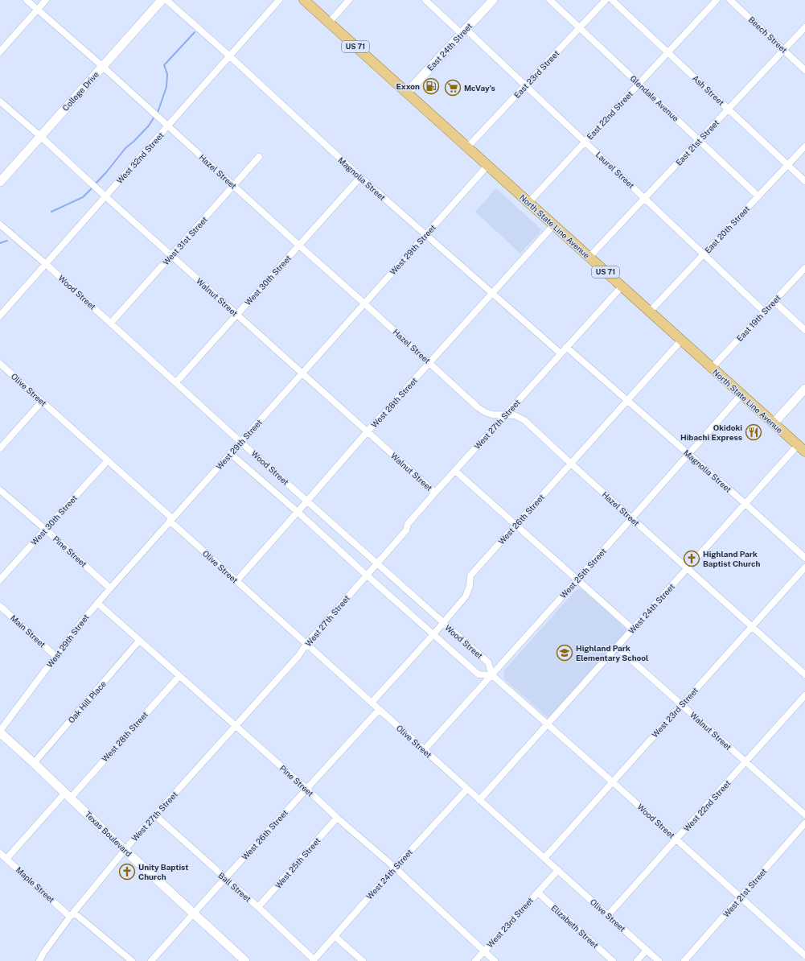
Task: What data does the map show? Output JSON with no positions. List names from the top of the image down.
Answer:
{
  "streets": {
    "main road": [
      "US 71",
      "East 24th Street",
      "College Drive",
      "North State Line Avenue",
      "Texas Boulevard"
    ],
    "street": [
      "Beech Street",
      "East 23rd Street",
      "Ash Street",
      "Glendale Avenue",
      "East 22nd Street",
      "East 21st Street",
      "West 32nd Street",
      "Laurel Street",
      "Hazel Street",
      "Magnolia Street",
      "East 20th Street",
      "West 31st Street",
      "West 29th Street",
      "West 30th Street",
      "Wood Street",
      "Walnut Street",
      "East 19th Street",
      "Olive Street",
      "West 28th Street",
      "West 27th Street",
      "West 26th Street",
      "Pine Street",
      "West 25th Street",
      "West 24th Street",
      "Main Street",
      "Oak Hill Place",
      "West 23rd Street",
      "West 22nd Street",
      "Maple Street",
      "Ball Street",
      "West 21st Street",
      "Elizabeth Street"
    ]
  },
  "crossings": [
    ["Beech Street", "East 21st Street"],
    ["East 24th Street", "Laurel Street"],
    ["East 24th Street", "North State Line Avenue"],
    ["East 23rd Street", "Glendale Avenue"],
    ["East 23rd Street", "Laurel Street"],
    ["East 23rd Street", "North State Line Avenue"],
    ["Ash Street", "East 22nd Street"],
    ["Ash Street", "East 21st Street"],
    ["Ash Street", "East 20th Street"],
    ["College Drive", "Hazel Street"],
    ["College Drive", "Walnut Street"],
    ["Glendale Avenue", "East 22nd Street"],
    ["Glendale Avenue", "East 21st Street"],
    ["Glendale Avenue", "East 20th Street"],
    ["East 22nd Street", "Laurel Street"],
    ["East 22nd Street", "North State Line Avenue"],
    ["East 21st Street", "Laurel Street"],
    ["East 21st Street", "North State Line Avenue"],
    ["West 32nd Street", "Hazel Street"],
    ["West 32nd Street", "Magnolia Street"],
    ["West 32nd Street", "Wood Street"],
    ["West 32nd Street", "Walnut Street"],
    ["Laurel Street", "East 20th Street"],
    ["Laurel Street", "East 19th Street"],
    ["Hazel Street", "West 31st Street"],
    ["Hazel Street", "West 29th Street"],
    ["Hazel Street", "West 30th Street"],
    ["Hazel Street", "West 28th Street"],
    ["Hazel Street", "West 27th Street"],
    ["Hazel Street", "West 26th Street"],
    ["Hazel Street", "West 25th Street"],
    ["Hazel Street", "West 24th Street"],
    ["Hazel Street", "West 23rd Street"],
    ["Magnolia Street", "West 29th Street"],
    ["Magnolia Street", "West 30th Street"],
    ["Magnolia Street", "West 28th Street"],
    ["Magnolia Street", "West 27th Street"],
    ["Magnolia Street", "West 26th Street"],
    ["Magnolia Street", "West 25th Street"],
    ["Magnolia Street", "West 24th Street"],
    ["North State Line Avenue", "East 20th Street"],
    ["North State Line Avenue", "West 29th Street"],
    ["North State Line Avenue", "East 19th Street"],
    ["North State Line Avenue", "West 28th Street"],
    ["North State Line Avenue", "West 27th Street"],
    ["North State Line Avenue", "West 26th Street"],
    ["North State Line Avenue", "West 25th Street"],
    ["North State Line Avenue", "West 24th Street"],
    ["West 31st Street", "Wood Street"],
    ["West 31st Street", "Walnut Street"],
    ["West 29th Street", "Wood Street"],
    ["West 29th Street", "Walnut Street"],
    ["West 29th Street", "Olive Street"],
    ["West 29th Street", "Pine Street"],
    ["West 29th Street", "Main Street"],
    ["West 29th Street", "Texas Boulevard"],
    ["West 30th Street", "Wood Street"],
    ["West 30th Street", "Walnut Street"],
    ["West 30th Street", "Olive Street"],
    ["West 30th Street", "Pine Street"],
    ["Wood Street", "West 28th Street"],
    ["Wood Street", "West 27th Street"],
    ["Wood Street", "West 26th Street"],
    ["Wood Street", "West 25th Street"],
    ["Wood Street", "West 24th Street"],
    ["Wood Street", "West 23rd Street"],
    ["Wood Street", "West 22nd Street"],
    ["Wood Street", "West 21st Street"],
    ["Walnut Street", "West 28th Street"],
    ["Walnut Street", "West 27th Street"],
    ["Walnut Street", "West 24th Street"],
    ["Walnut Street", "West 23rd Street"],
    ["Walnut Street", "West 22nd Street"],
    ["Olive Street", "West 28th Street"],
    ["Olive Street", "West 27th Street"],
    ["Olive Street", "West 26th Street"],
    ["Olive Street", "West 25th Street"],
    ["Olive Street", "West 24th Street"],
    ["Olive Street", "West 23rd Street"],
    ["Olive Street", "West 22nd Street"],
    ["West 28th Street", "Pine Street"],
    ["West 28th Street", "Texas Boulevard"],
    ["West 28th Street", "Maple Street"],
    ["West 27th Street", "Pine Street"],
    ["West 27th Street", "Texas Boulevard"],
    ["West 27th Street", "Maple Street"],
    ["West 27th Street", "Ball Street"],
    ["West 26th Street", "Pine Street"],
    ["West 26th Street", "Texas Boulevard"],
    ["West 26th Street", "Ball Street"],
    ["Pine Street", "West 25th Street"],
    ["Pine Street", "West 24th Street"],
    ["Pine Street", "Oak Hill Place"],
    ["Pine Street", "West 23rd Street"],
    ["West 25th Street", "Ball Street"],
    ["West 24th Street", "Ball Street"],
    ["Oak Hill Place", "Texas Boulevard"],
    ["West 23rd Street", "Elizabeth Street"]
  ],
  "places": {
    "fuel station": ["Exxon"],
    "supermarket": ["McVay's"],
    "restaurant": ["Okidoki Hibachi Express"],
    "church": ["Highland Park Baptist Church", "Unity Baptist Church"],
    "school or university": ["Highland Park Elementary School"]
  }
}
